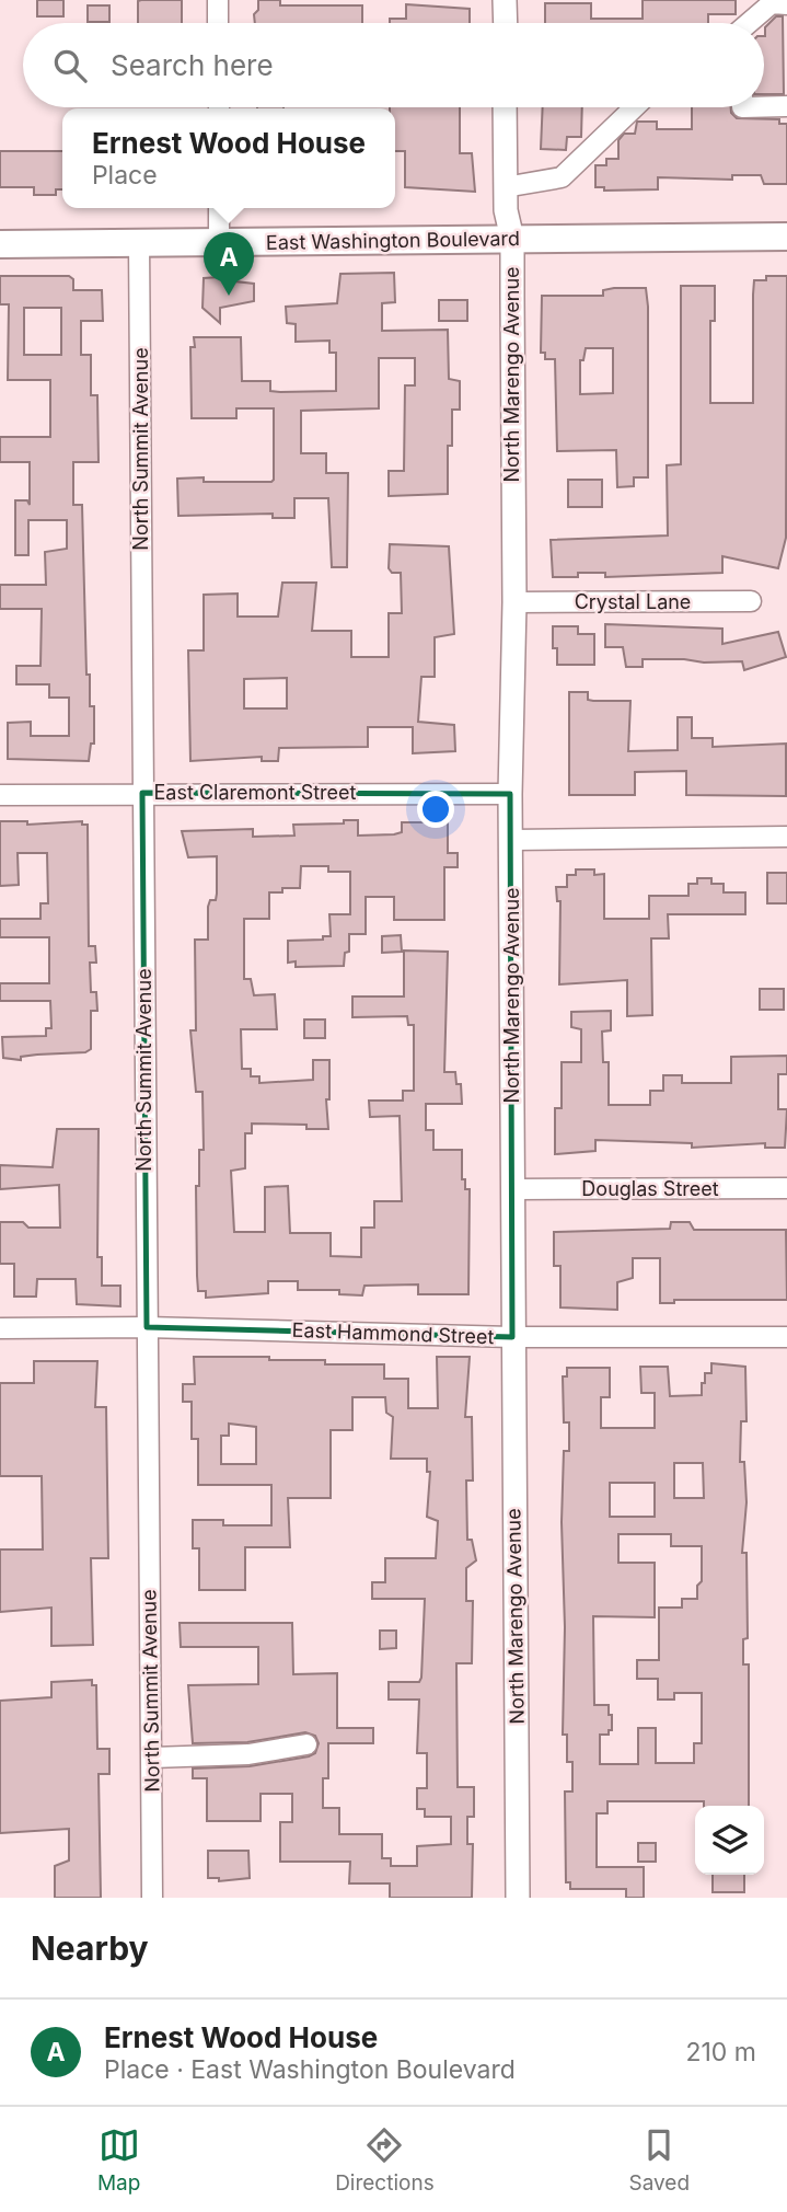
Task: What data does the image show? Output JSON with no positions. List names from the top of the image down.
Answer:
{
  "streets": {
    "main road": ["East Washington Boulevard"],
    "street": [
      "North Marengo Avenue",
      "North Summit Avenue",
      "Crystal Lane",
      "East Claremont Street",
      "Douglas Street",
      "East Hammond Street"
    ]
  },
  "crossings": [
    ["East Washington Boulevard", "North Marengo Avenue"],
    ["East Washington Boulevard", "North Summit Avenue"],
    ["North Marengo Avenue", "Crystal Lane"],
    ["North Marengo Avenue", "East Claremont Street"],
    ["North Marengo Avenue", "Douglas Street"],
    ["North Marengo Avenue", "East Hammond Street"],
    ["North Summit Avenue", "East Claremont Street"],
    ["North Summit Avenue", "East Hammond Street"]
  ],
  "page": {
    "search": "Search here",
    "popup": ["Ernest Wood House", "Place"],
    "pins": "A",
    "heading": "Nearby",
    "list": [
      {
        "mark": "A",
        "name": "Ernest Wood House",
        "note": "Place · East Washington Boulevard",
        "value": "210 m"
      }
    ],
    "nav": ["Map", "Directions", "Saved"]
  }
}
